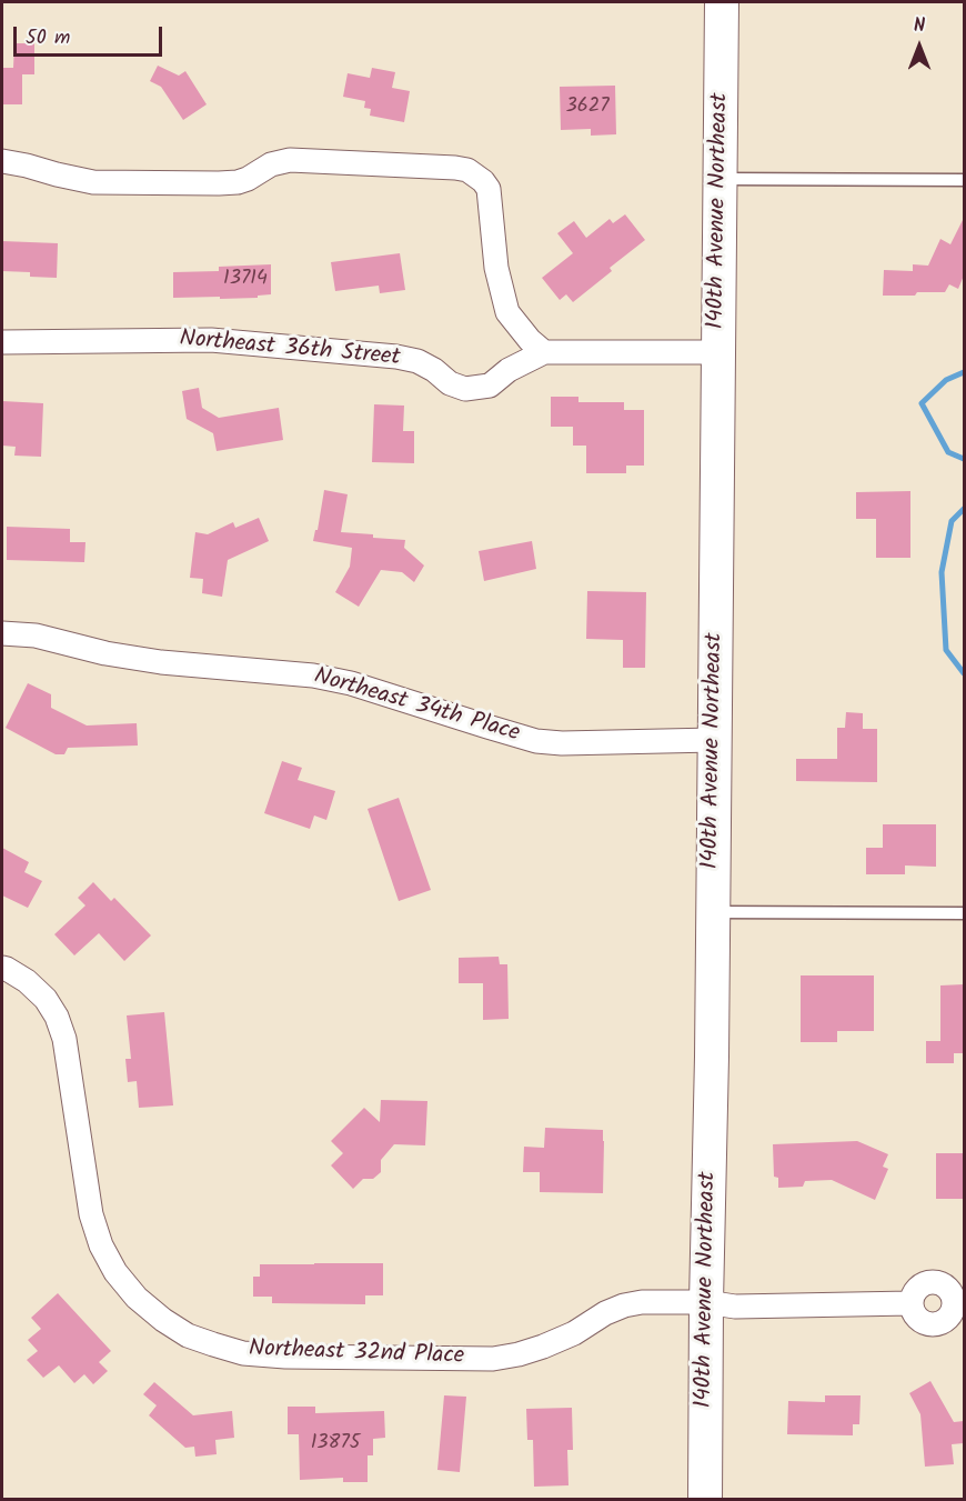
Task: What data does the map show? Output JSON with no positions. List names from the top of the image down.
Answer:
{
  "streets": {
    "street": [
      "140th Avenue Northeast",
      "Northeast 36th Street",
      "Northeast 34th Place",
      "Northeast 32nd Place"
    ]
  },
  "crossings": [
    ["140th Avenue Northeast", "Northeast 36th Street"],
    ["140th Avenue Northeast", "Northeast 34th Place"],
    ["140th Avenue Northeast", "Northeast 32nd Place"]
  ],
  "house_numbers": ["3627", "13714", "13875"],
  "scale_bar": "50 m",
  "north": "top"
}
